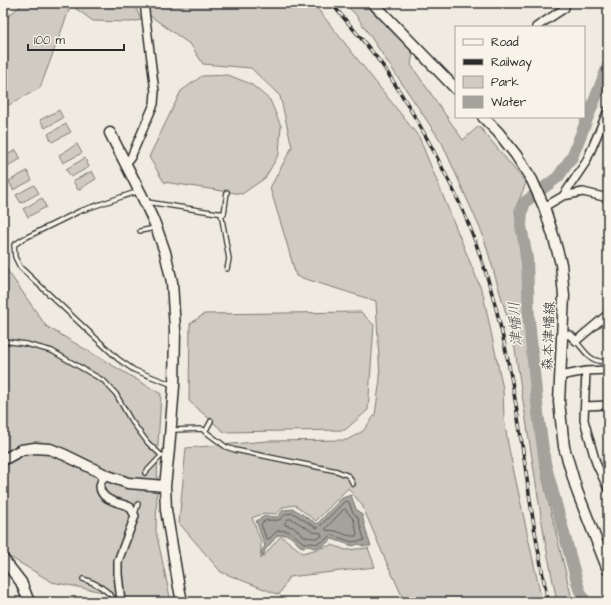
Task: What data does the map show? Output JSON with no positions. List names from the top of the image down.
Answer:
{
  "streets": {
    "street": ["森本津幡線"]
  },
  "water": ["津幡川"],
  "legend": [
    "Road",
    "Railway",
    "Park",
    "Water"
  ],
  "scale_bar": "100 m"
}
